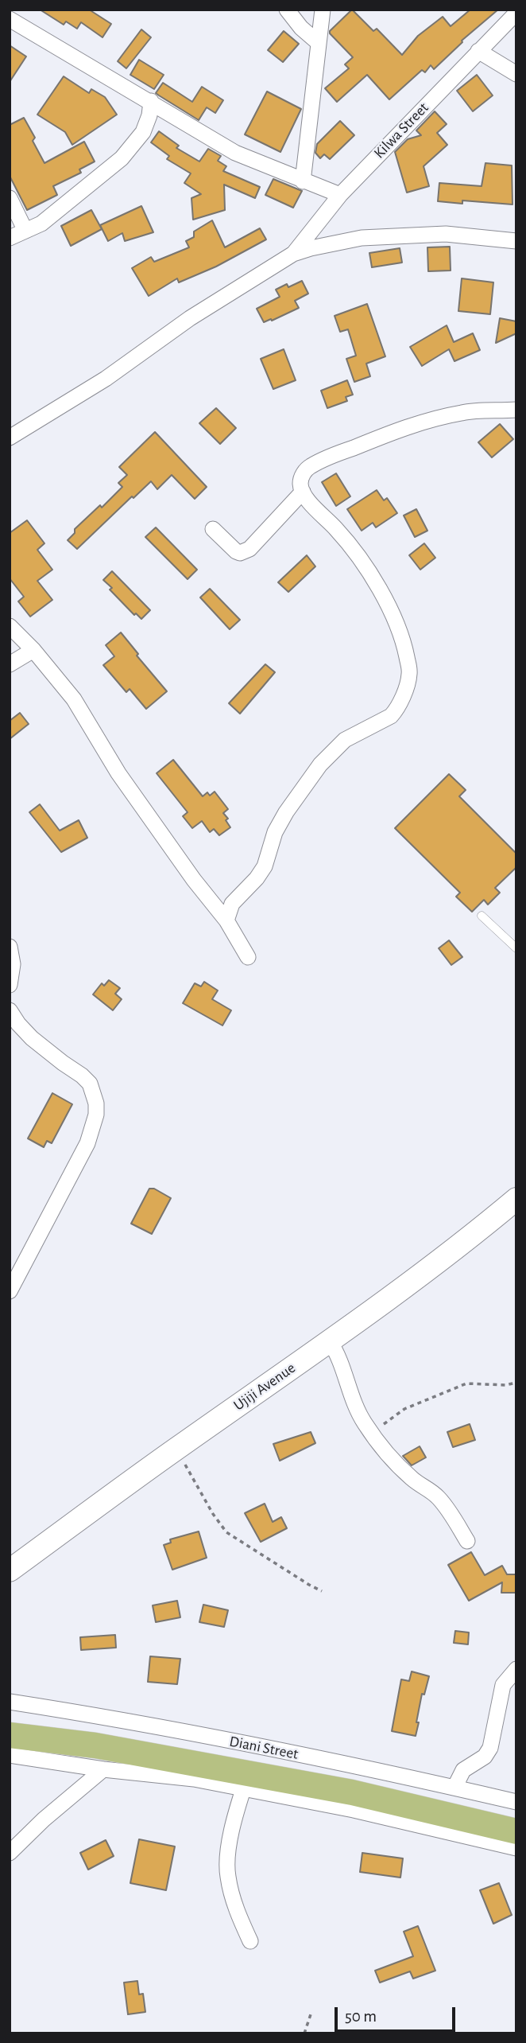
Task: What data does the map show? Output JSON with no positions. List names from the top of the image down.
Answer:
{
  "streets": {
    "main road": ["Ujiji Avenue"],
    "street": ["Kilwa Street", "Diani Street"]
  },
  "scale_bar": "50 m"
}
